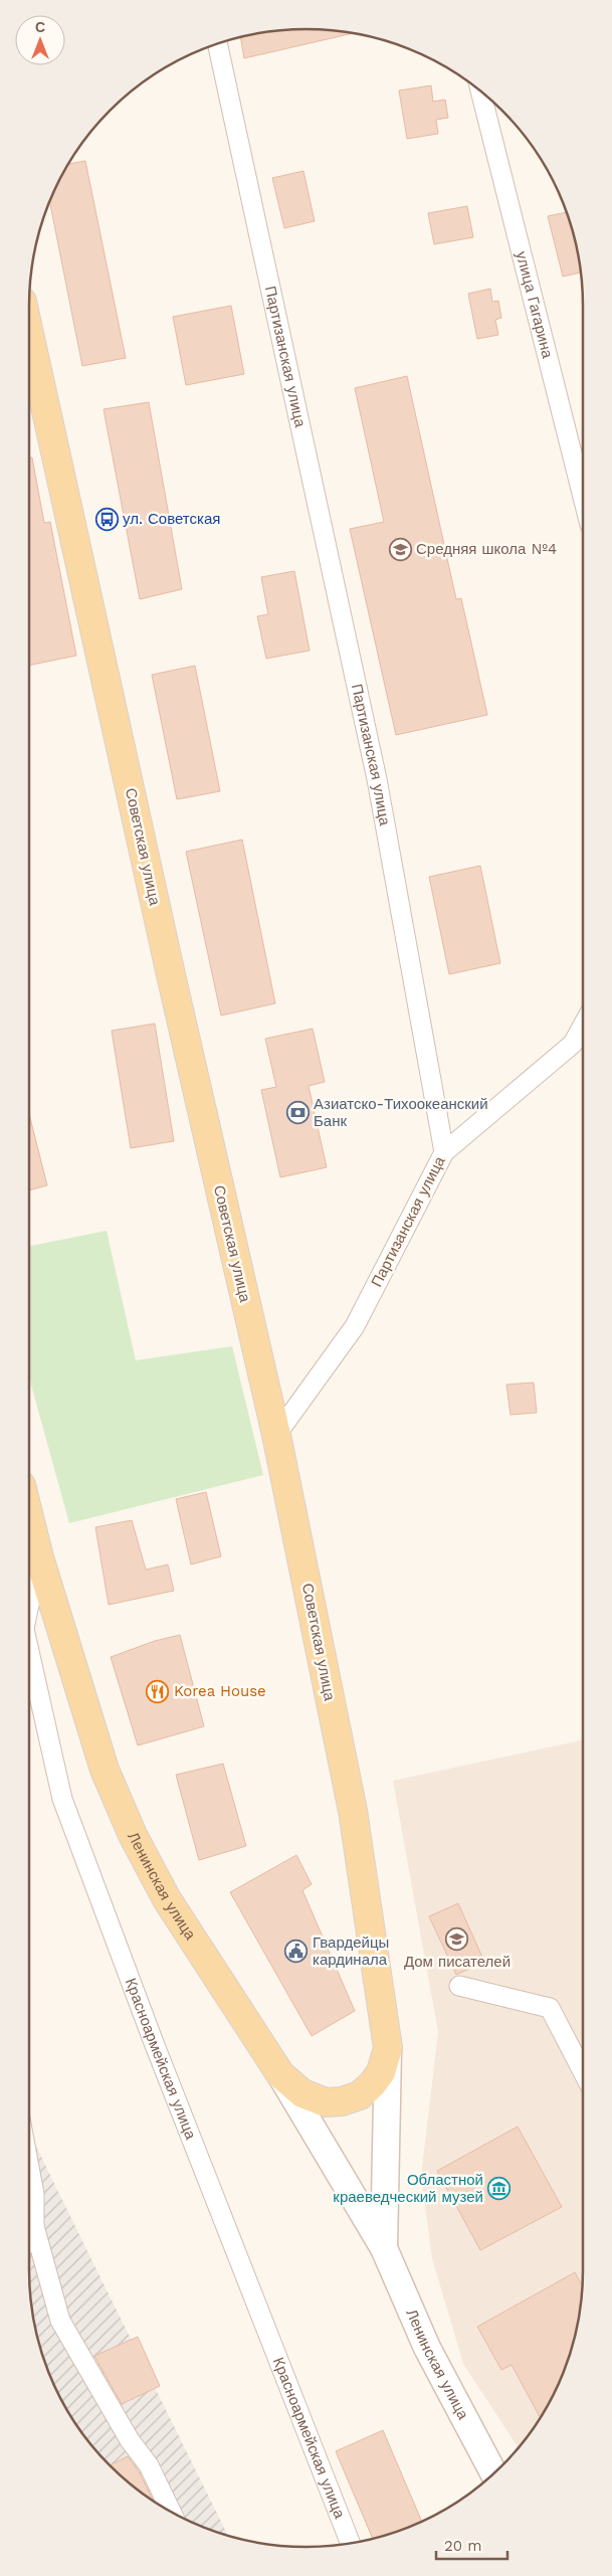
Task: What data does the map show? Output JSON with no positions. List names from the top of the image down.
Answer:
{
  "streets": {
    "main road": ["Советская улица", "Ленинская улица"],
    "street": ["улица Гагарина", "Партизанская улица", "Красноармейская улица"]
  },
  "crossings": [
    ["Партизанская улица", "Советская улица"],
    ["Советская улица", "Ленинская улица"],
    ["Ленинская улица", "Красноармейская улица"]
  ],
  "places": {
    "bus stop": ["ул. Советская"],
    "school or university": ["Средняя школа №4", "Дом писателей"],
    "bank": ["Азиатско-Тихоокеанский Банк"],
    "restaurant": ["Korea House"],
    "public building": ["Гвардейцы кардинала"],
    "museum": ["Областной краеведческий музей"]
  },
  "scale_bar": "20 m",
  "north": "top"
}
